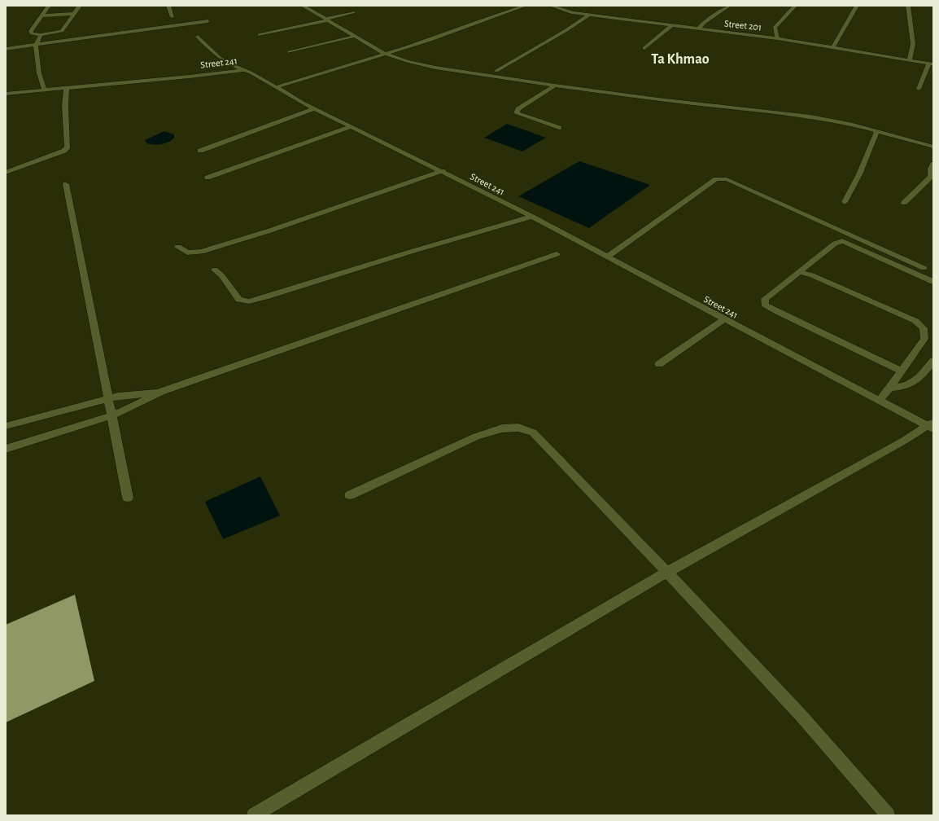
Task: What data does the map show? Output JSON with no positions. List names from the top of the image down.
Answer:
{
  "streets": {
    "street": ["Street 201", "Street 241"]
  },
  "districts": ["Ta Khmao"]
}
